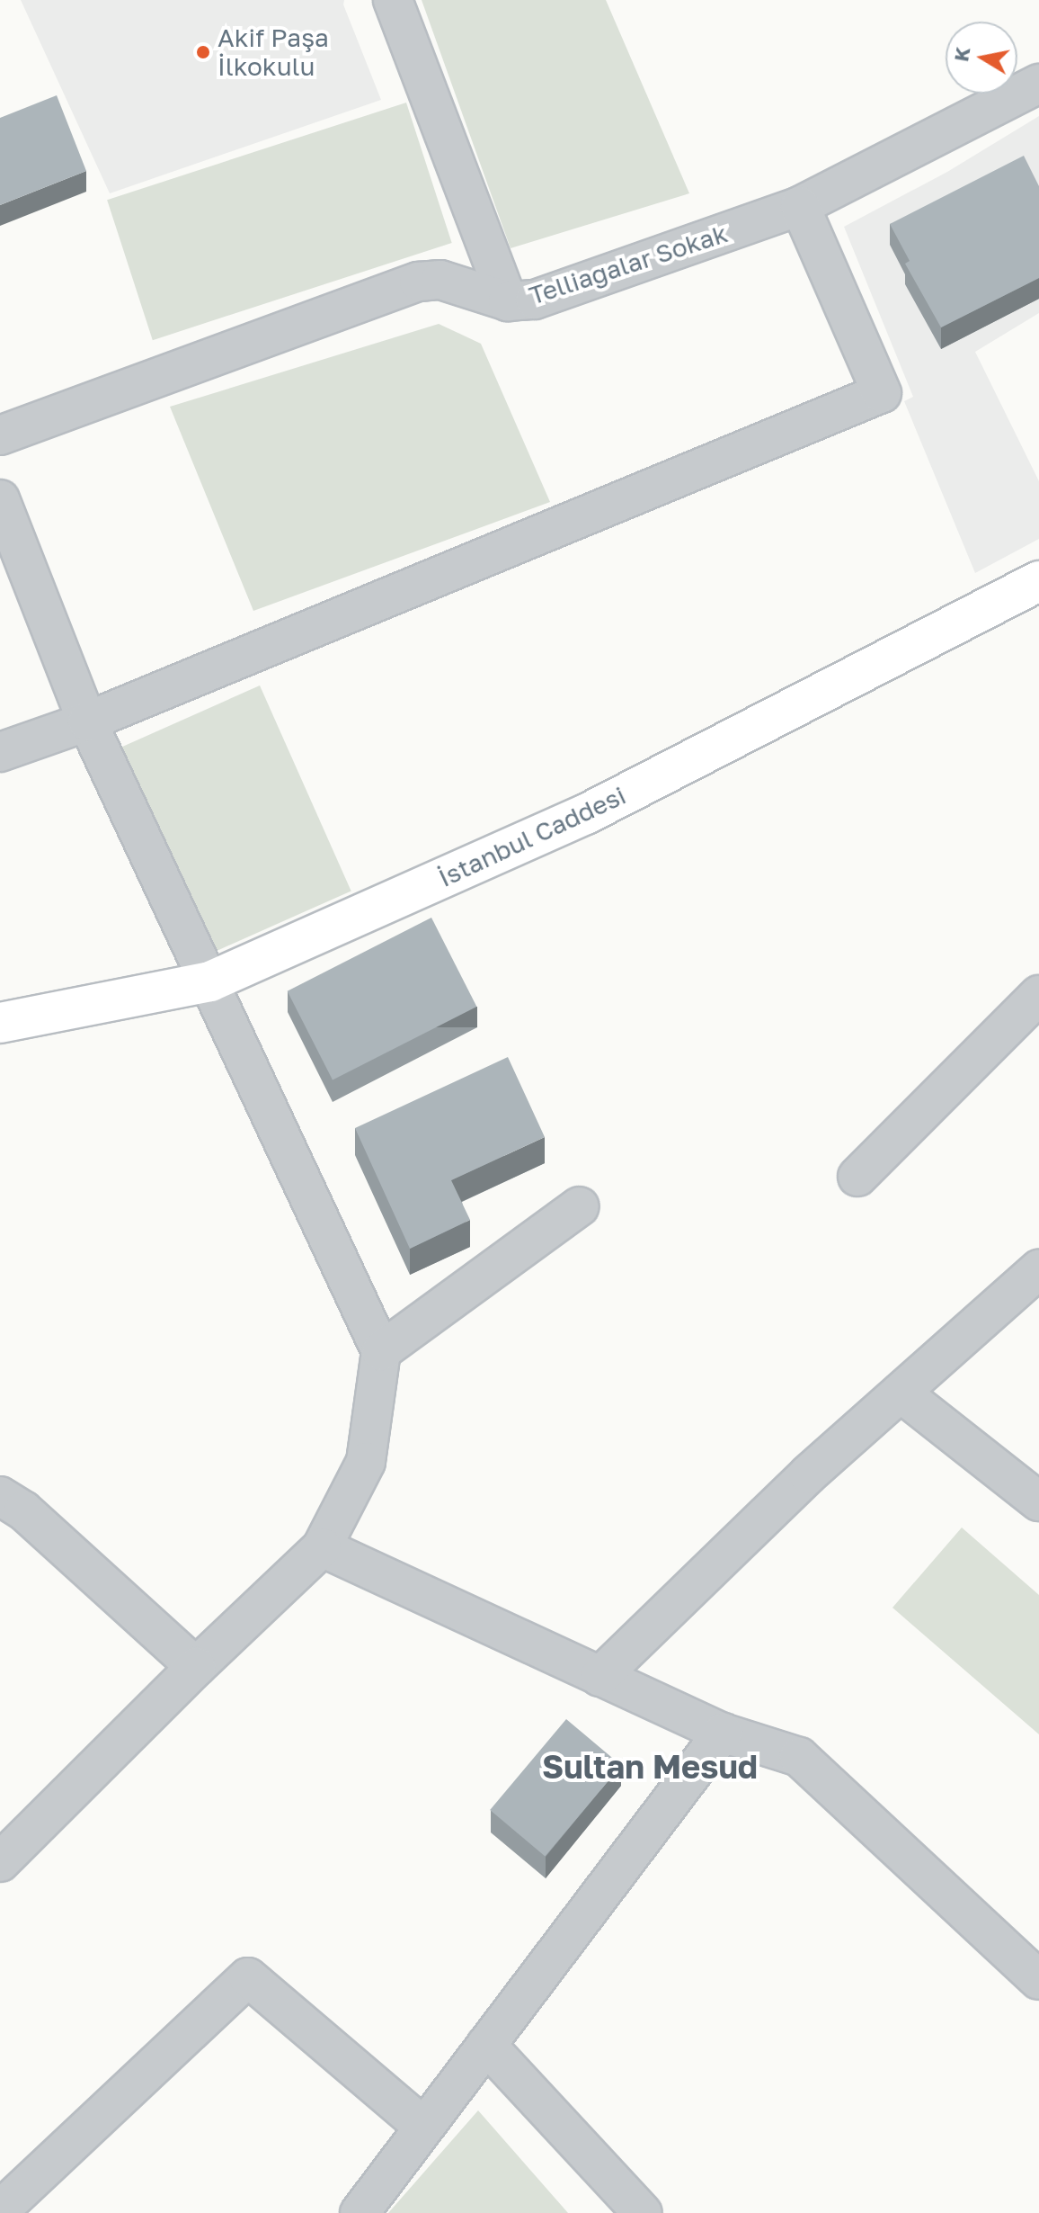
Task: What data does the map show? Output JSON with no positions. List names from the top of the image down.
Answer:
{
  "streets": {
    "street": ["Telliağalar Sokak", "İstanbul Caddesi"]
  },
  "districts": ["Sultan Mesud"],
  "places": ["Akif Paşa İlkokulu"],
  "north": "left"
}
